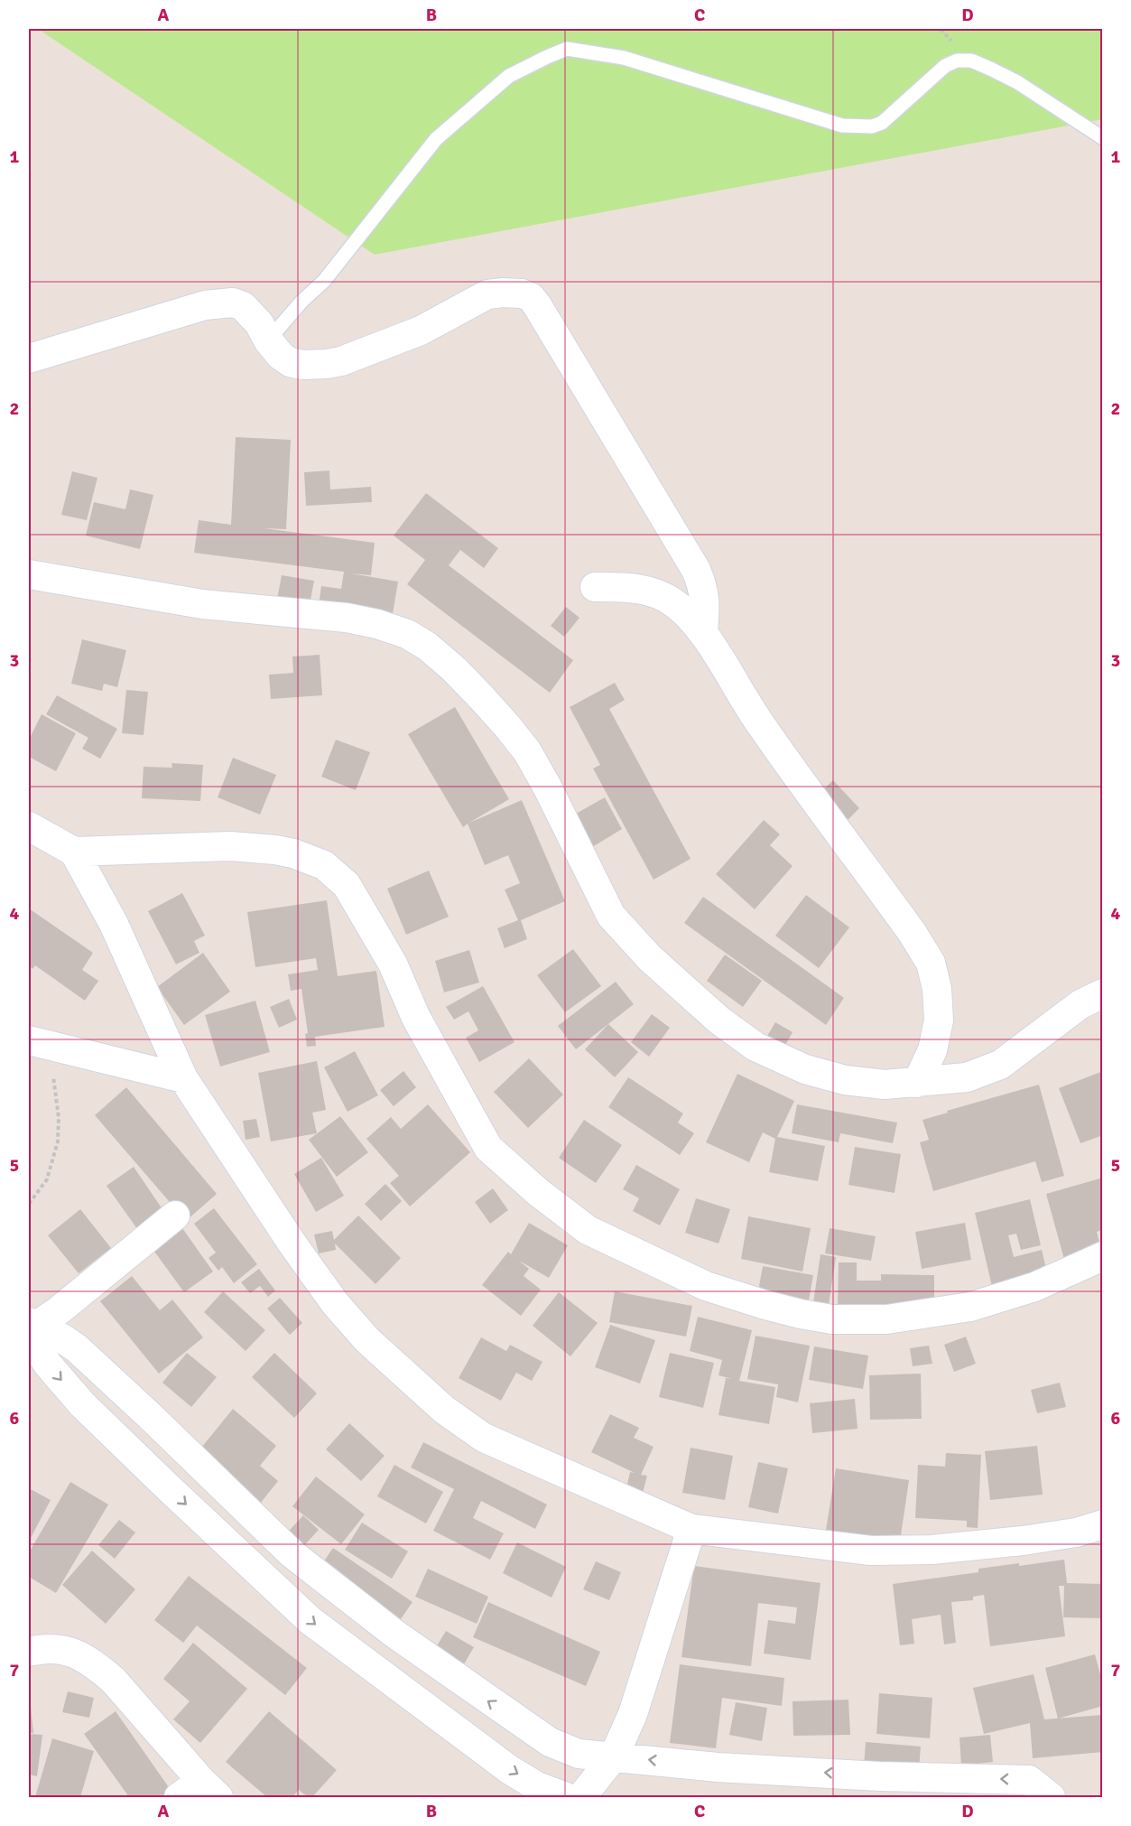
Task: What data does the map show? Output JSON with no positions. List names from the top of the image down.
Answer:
{
  "grid": {
    "columns": [
      "A",
      "B",
      "C",
      "D"
    ],
    "rows": [
      "1",
      "2",
      "3",
      "4",
      "5",
      "6",
      "7"
    ]
  }
}
